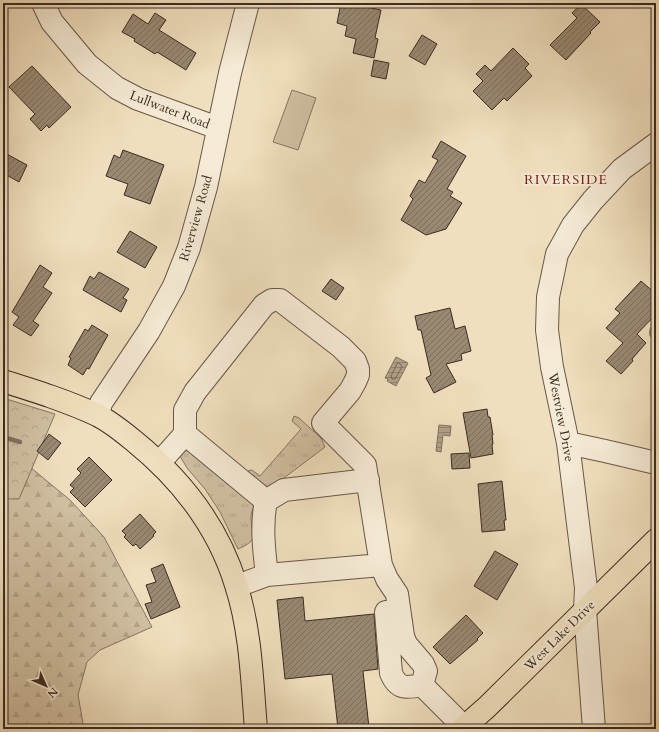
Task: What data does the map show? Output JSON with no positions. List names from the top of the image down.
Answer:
{
  "streets": {
    "main road": ["West Lake Drive"],
    "street": ["Lullwater Road", "Riverview Road", "Westview Drive"]
  },
  "crossings": [
    ["Lullwater Road", "Riverview Road"],
    ["Westview Drive", "West Lake Drive"]
  ],
  "districts": ["RIVERSIDE"],
  "north": "bottom right"
}
